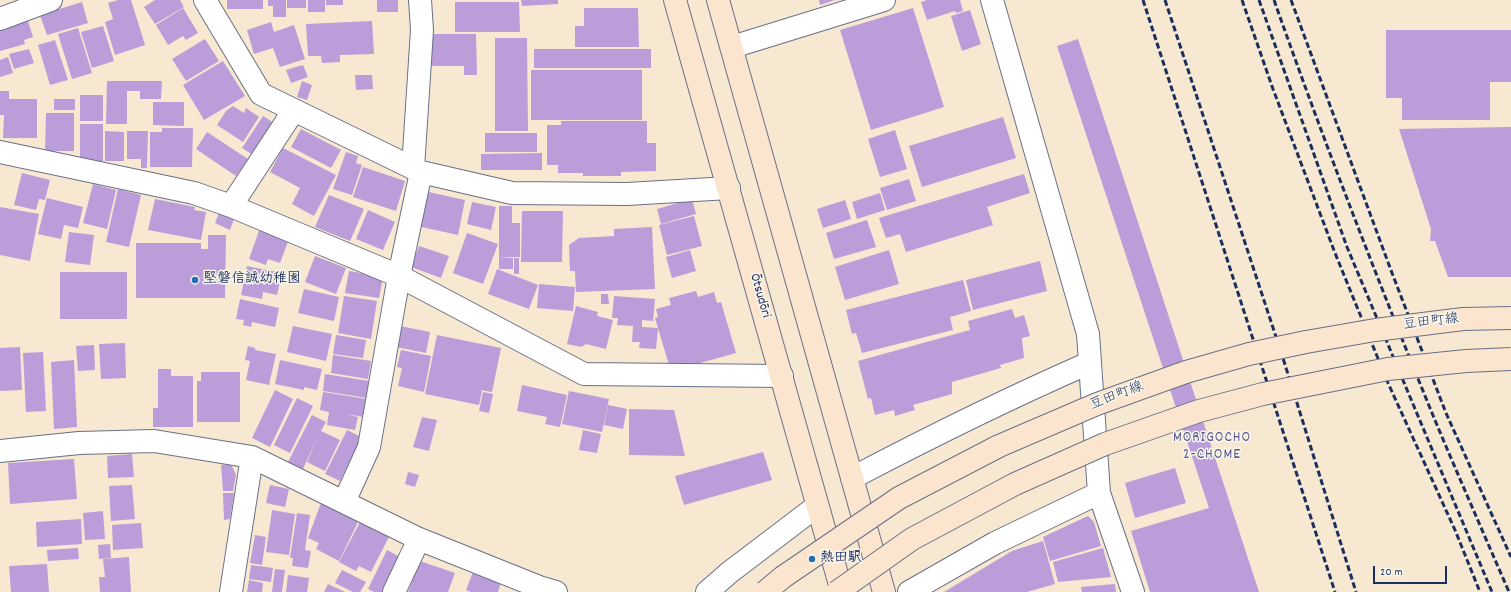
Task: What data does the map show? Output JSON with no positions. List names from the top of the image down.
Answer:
{
  "streets": {
    "street": ["Ōtsudōri", "豆田町線"]
  },
  "districts": ["MORIGOCHO 2-CHOME"],
  "places": ["堅磐信誠幼稚園", "熱田駅"],
  "scale_bar": "20 m"
}
